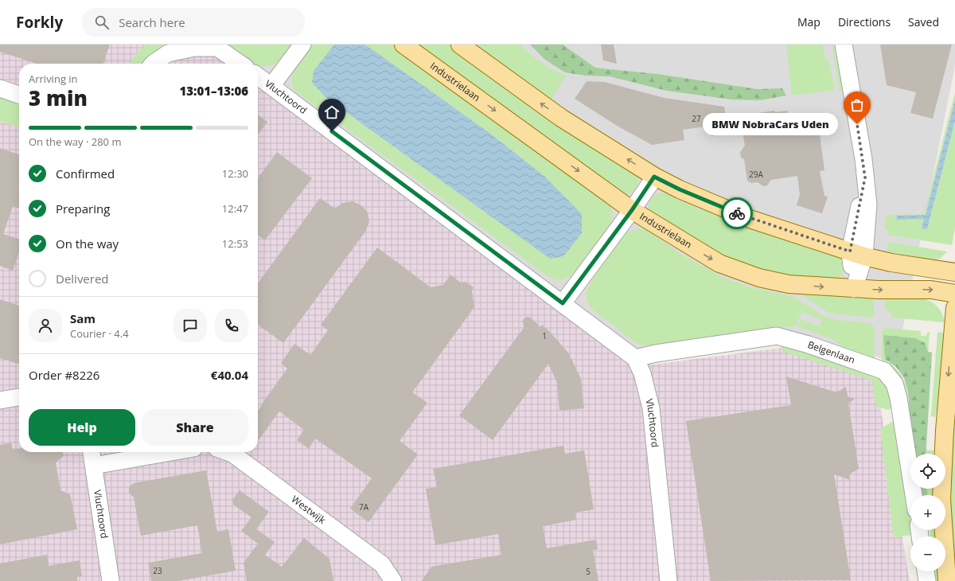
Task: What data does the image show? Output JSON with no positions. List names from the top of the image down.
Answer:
{
  "streets": {
    "main road": ["Industrielaan"],
    "street": ["Vluchtoord", "Belgenlaan", "Westwijk"]
  },
  "crossings": [
    ["Vluchtoord", "Belgenlaan"]
  ],
  "places": ["BMW NobraCars Uden"],
  "house_numbers": [
    "27",
    "29A",
    "1",
    "7A",
    "23",
    "5"
  ],
  "page": {
    "header": "Forkly",
    "search": "Search here",
    "nav": ["Map", "Directions", "Saved"],
    "heading": ["3 min", "Arriving in", "13:01–13:06"],
    "panel": [
      "Sam",
      "Courier · 4.4",
      "Order #8226",
      "€40.04"
    ],
    "bubble": "BMW NobraCars Uden",
    "bar": "On the way · 280 m",
    "list": [
      ["Confirmed", "12:30"],
      ["Preparing", "12:47"],
      ["On the way", "12:53"],
      "Delivered"
    ],
    "buttons": ["Help", "Share"],
    "map_buttons": ["+", "−"]
  }
}
